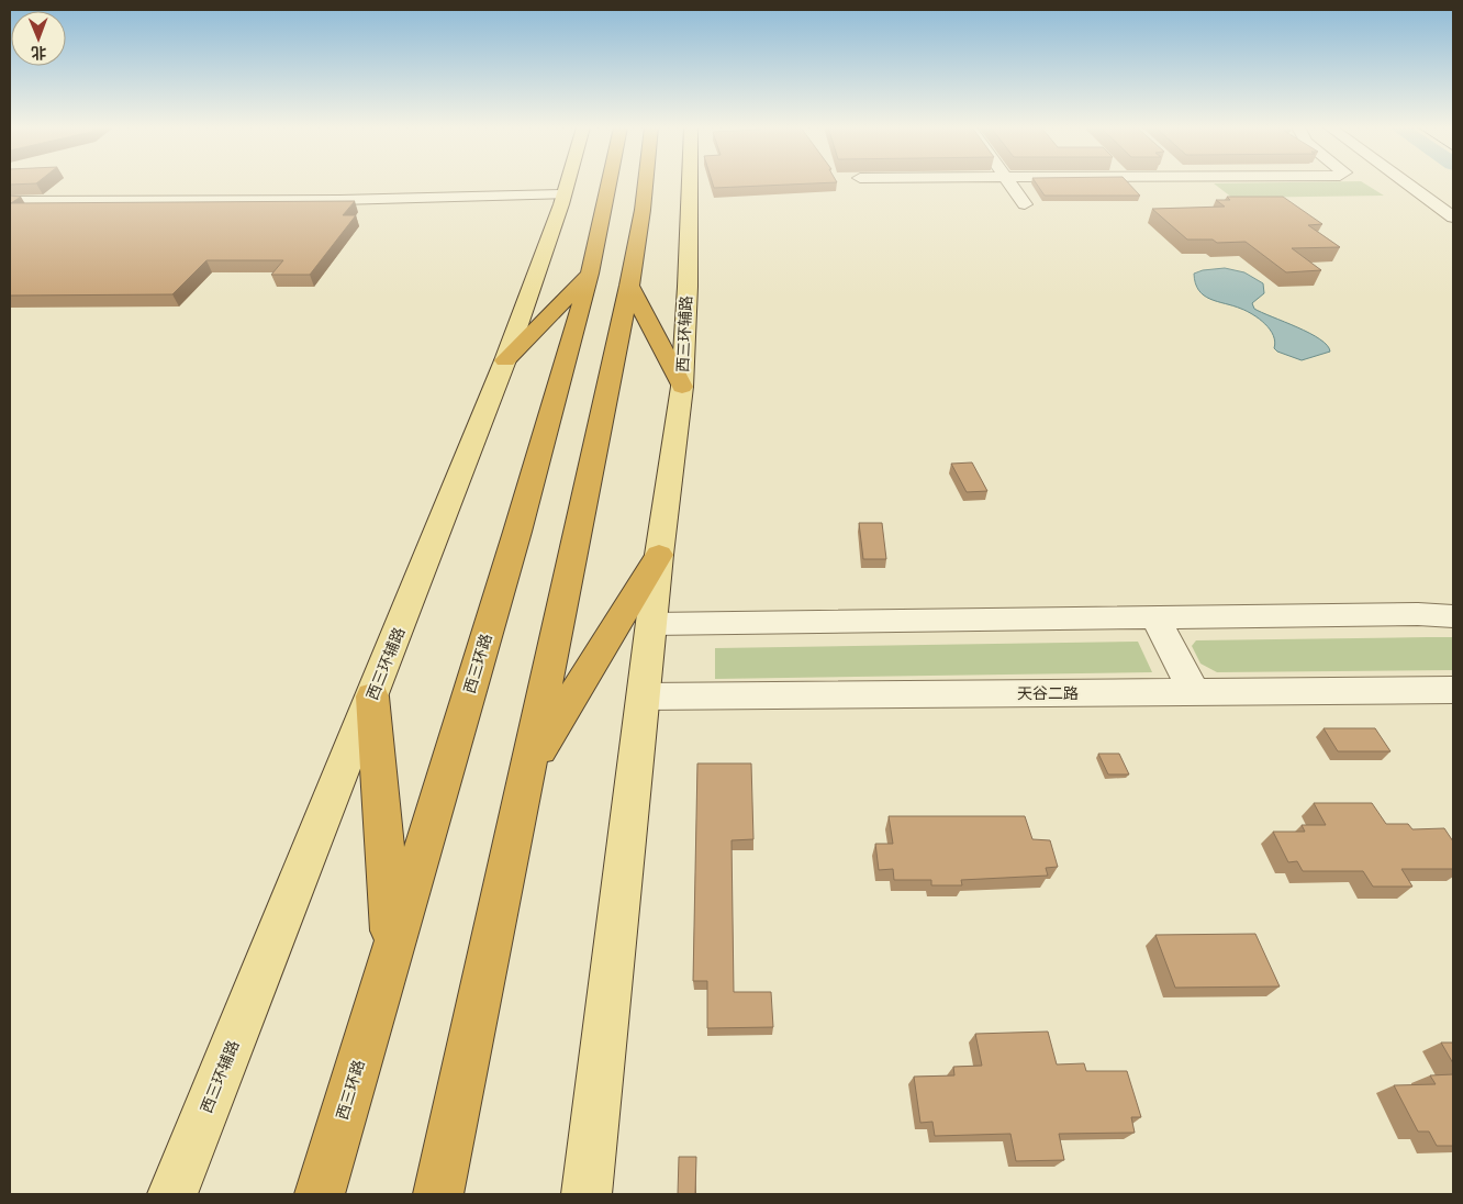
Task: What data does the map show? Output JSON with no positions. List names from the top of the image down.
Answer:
{
  "streets": {
    "highway": ["西三环路"],
    "main road": ["西三环辅路"],
    "street": ["天谷二路"]
  },
  "crossings": [
    ["西三环辅路", "天谷二路"]
  ],
  "north": "bottom"
}
